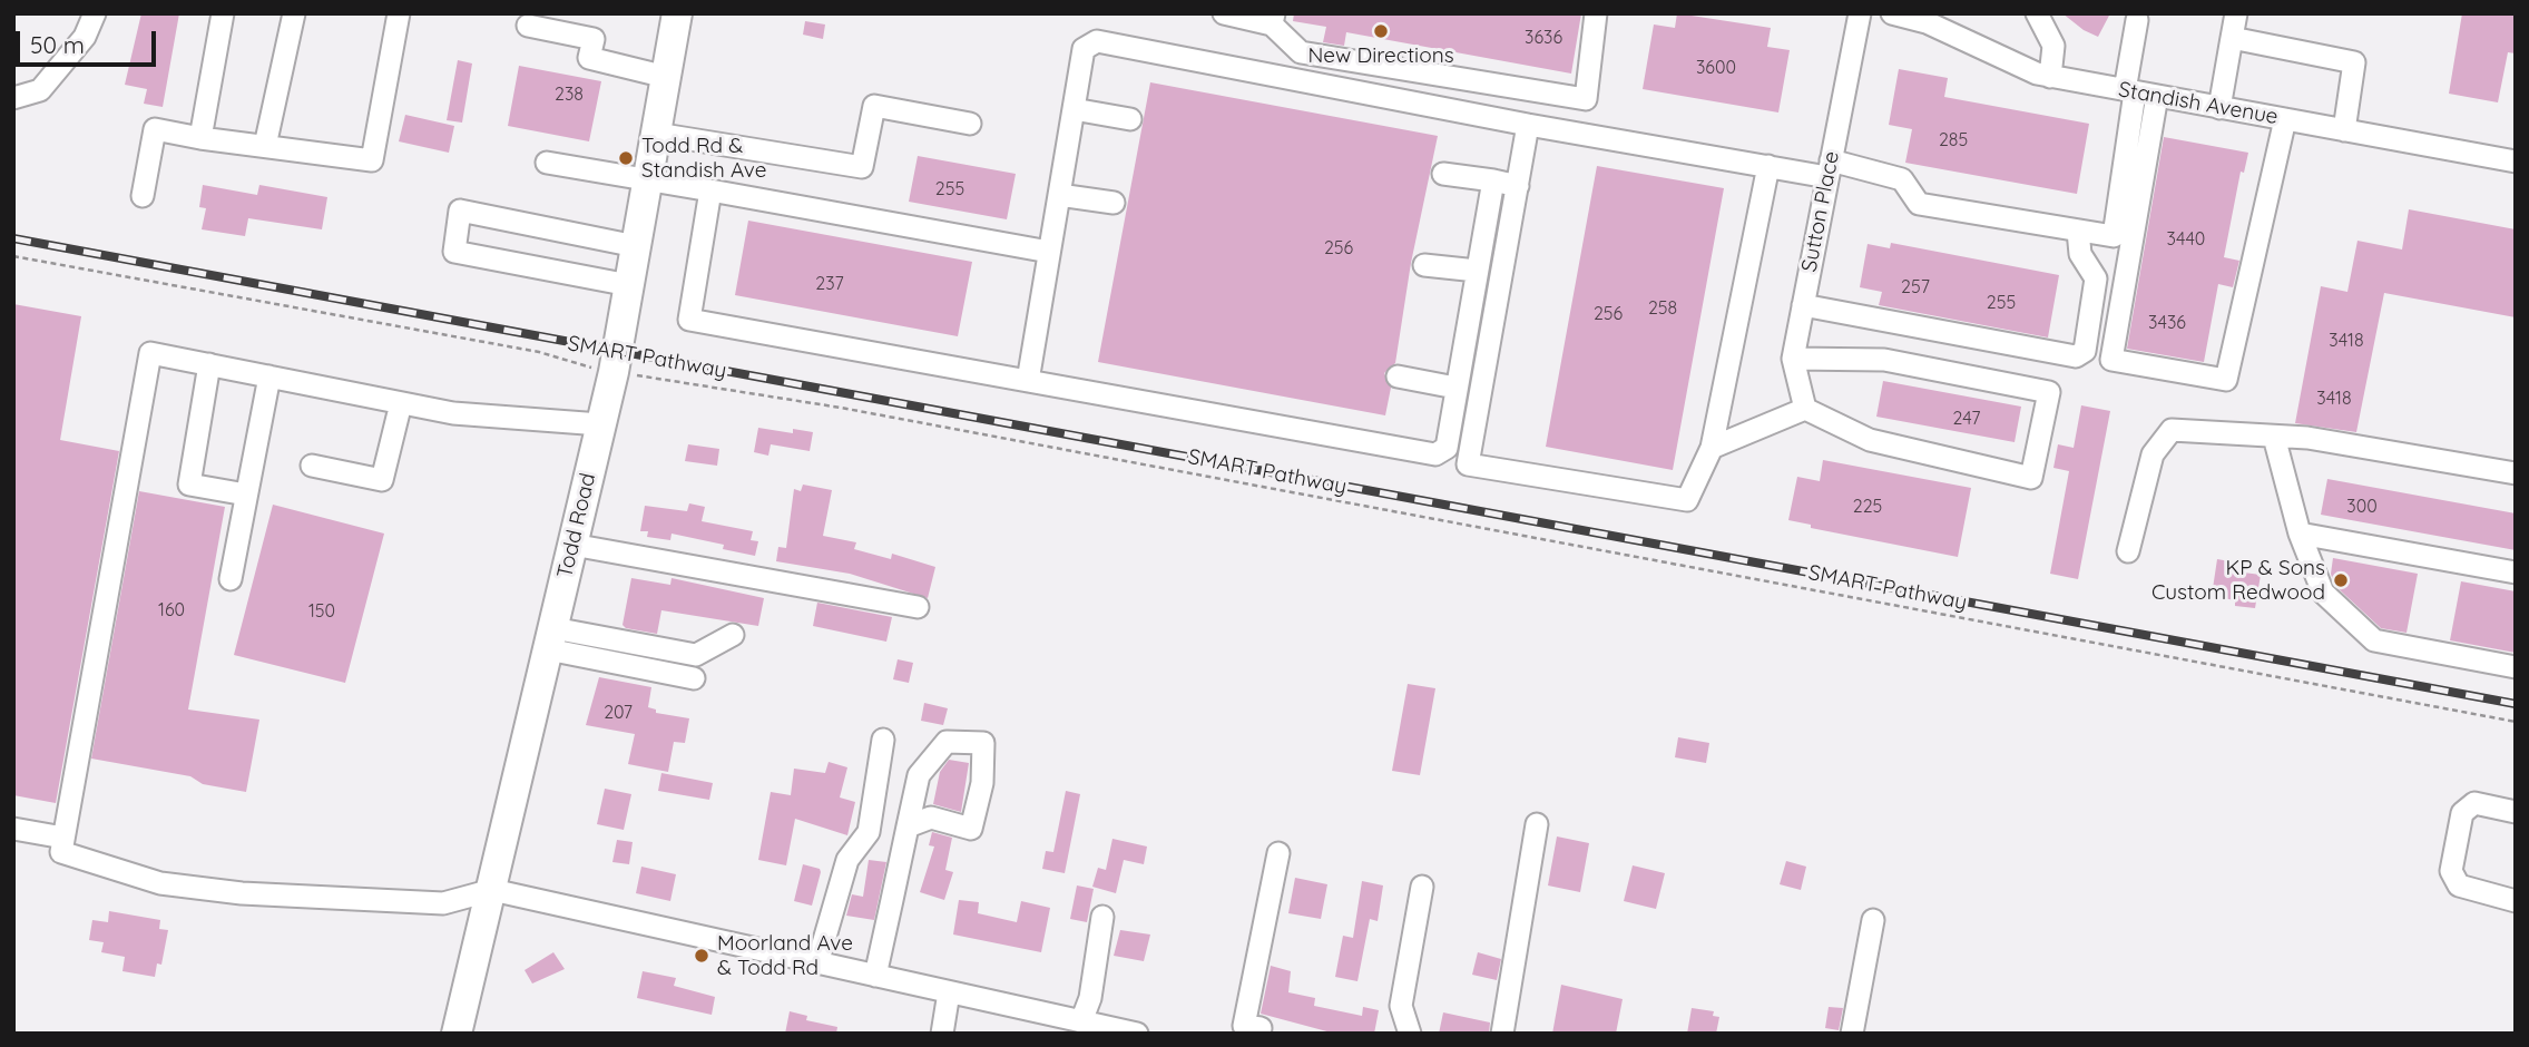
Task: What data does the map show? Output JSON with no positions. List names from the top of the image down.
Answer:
{
  "streets": {
    "main road": ["Todd Road"],
    "street": ["Standish Avenue", "Sutton Place"],
    "path": ["SMART Pathway"]
  },
  "crossings": [
    ["SMART Pathway", "Todd Road"]
  ],
  "places": [
    "New Directions",
    "Todd Rd & Standish Ave",
    "KP & Sons Custom Redwood",
    "Moorland Ave & Todd Rd"
  ],
  "house_numbers": [
    "3636",
    "3600",
    "238",
    "285",
    "255",
    "3440",
    "256",
    "237",
    "257",
    "255",
    "258",
    "256",
    "3436",
    "3418",
    "3418",
    "247",
    "225",
    "300",
    "160",
    "150",
    "207"
  ],
  "scale_bar": "50 m"
}
